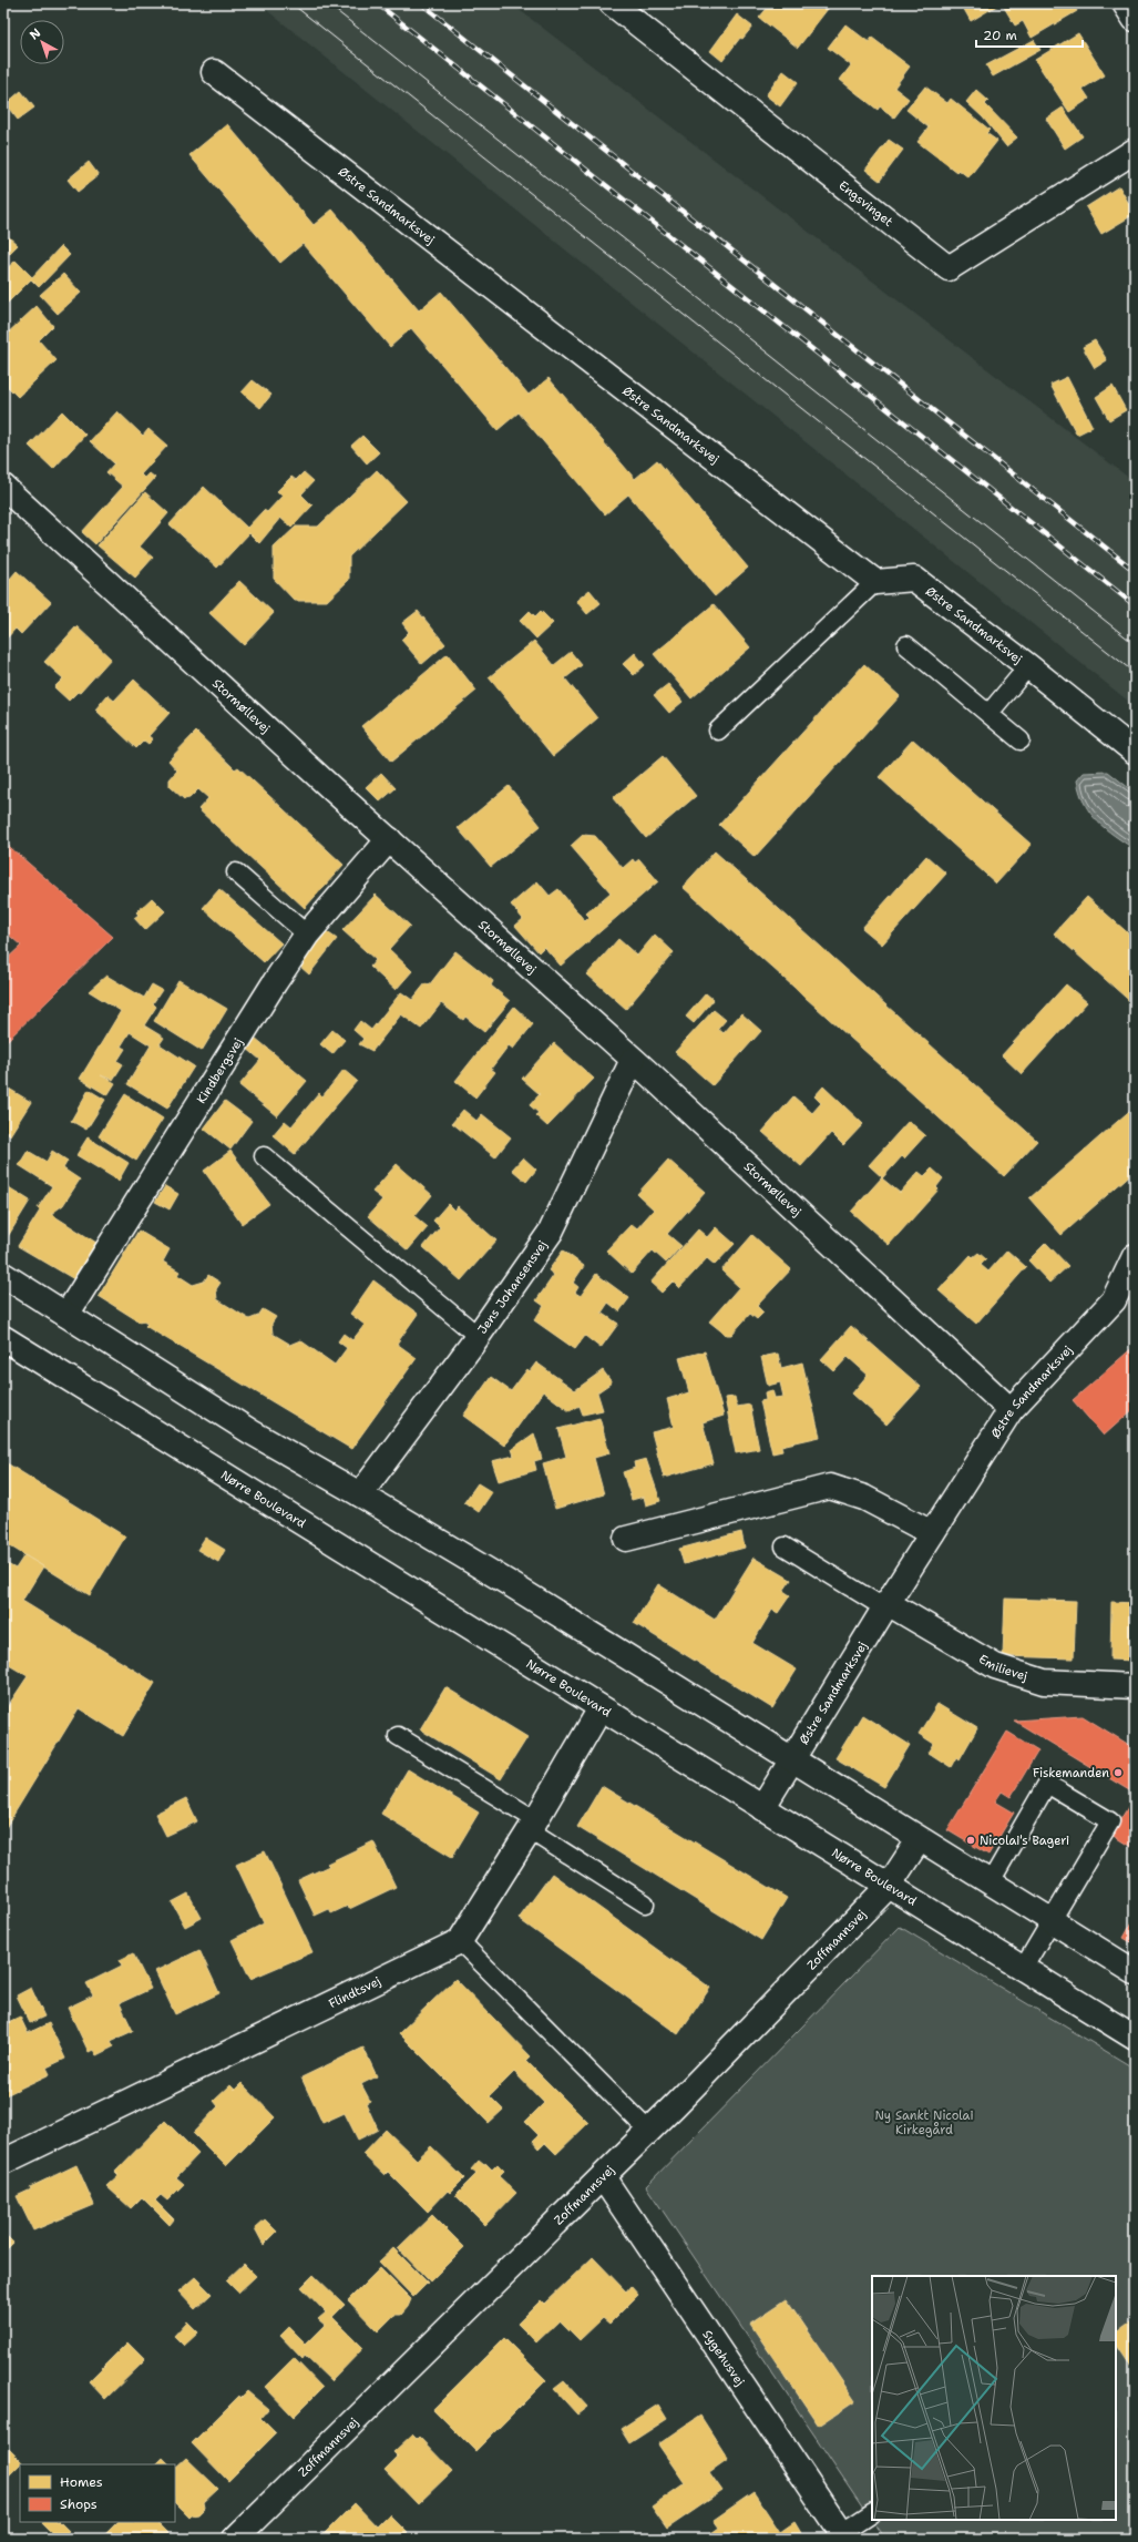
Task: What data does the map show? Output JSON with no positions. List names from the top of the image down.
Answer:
{
  "streets": {
    "street": [
      "Engsvinget",
      "Østre Sandmarksvej",
      "Stormøllevej",
      "Kindbergsvej",
      "Jens Johansensvej",
      "Nørre Boulevard",
      "Emilievej",
      "Zoffmannsvej",
      "Flindtsvej",
      "Sygehusvej"
    ]
  },
  "crossings": [
    ["Østre Sandmarksvej", "Stormøllevej"],
    ["Østre Sandmarksvej", "Nørre Boulevard"],
    ["Østre Sandmarksvej", "Emilievej"],
    ["Stormøllevej", "Kindbergsvej"],
    ["Stormøllevej", "Jens Johansensvej"],
    ["Nørre Boulevard", "Zoffmannsvej"],
    ["Zoffmannsvej", "Sygehusvej"]
  ],
  "parks": ["Ny Sankt Nicolai Kirkegård"],
  "places": ["Fiskemanden", "Nicolai's Bageri"],
  "legend": ["Homes", "Shops"],
  "scale_bar": "20 m",
  "north": "top left"
}
